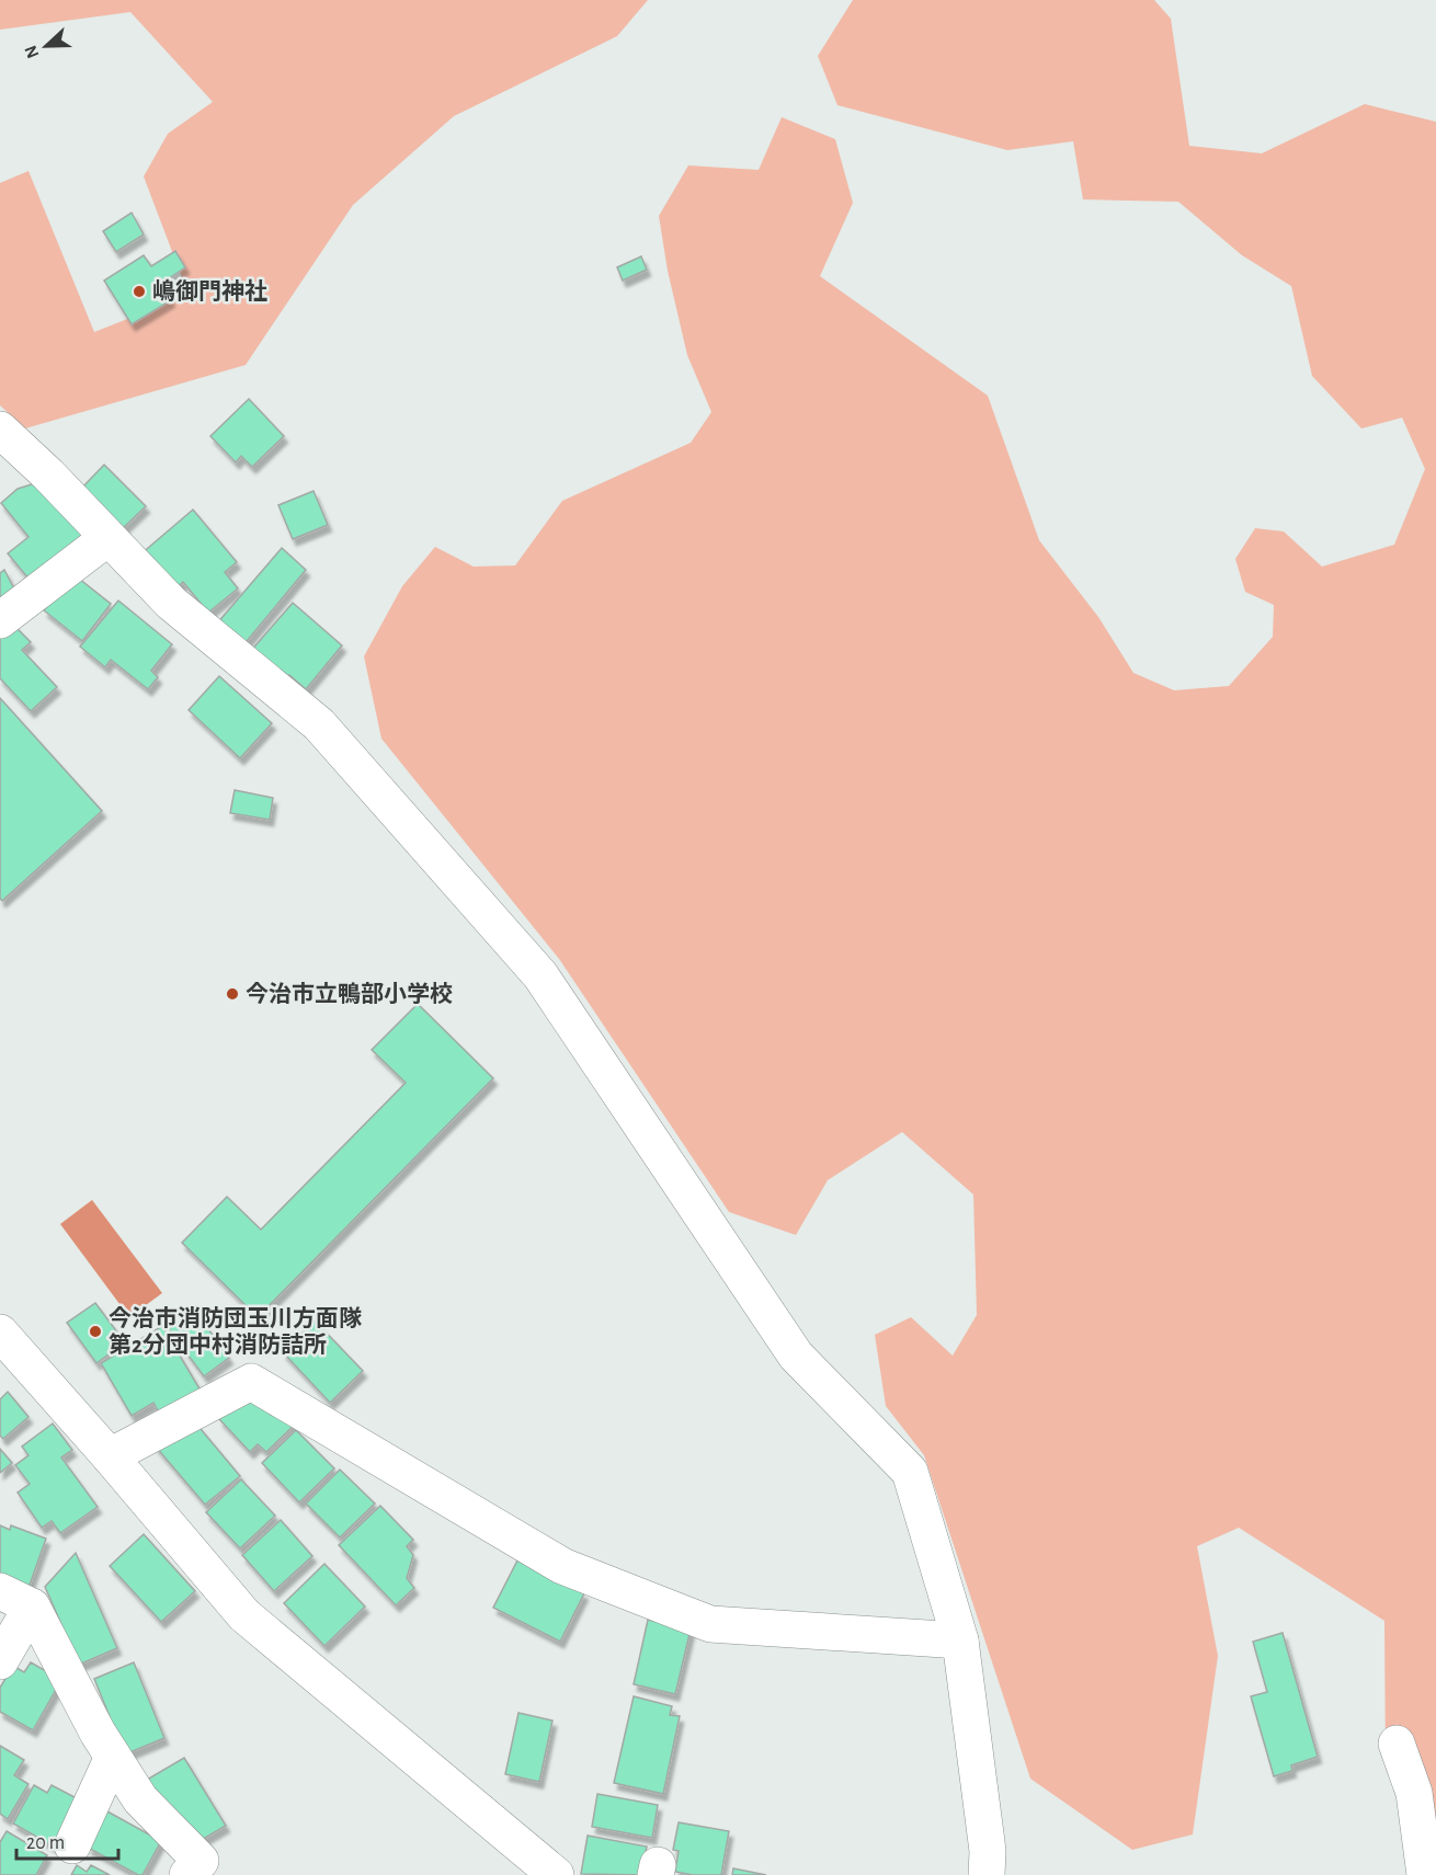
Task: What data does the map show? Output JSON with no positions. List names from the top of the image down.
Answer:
{
  "places": ["嶋御門神社", "今治市立鴨部小学校", "今治市消防団玉川方面隊 第2分団中村消防詰所"],
  "scale_bar": "20 m",
  "north": "left"
}
